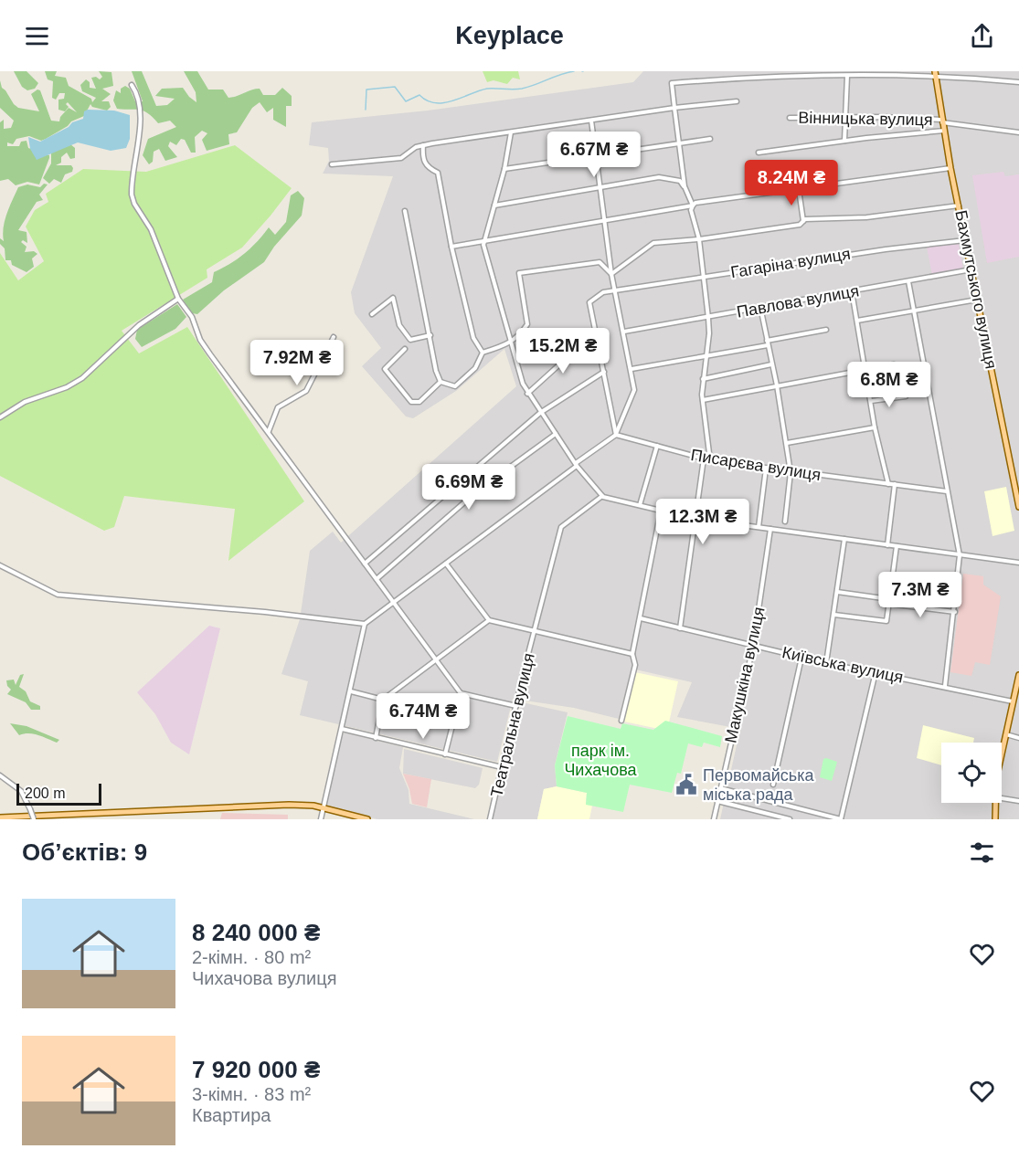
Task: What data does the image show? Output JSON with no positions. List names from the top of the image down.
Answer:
{
  "streets": {
    "main road": ["Бахмутського вулиця"],
    "street": [
      "Вінницька вулиця",
      "Гагаріна вулиця",
      "Павлова вулиця",
      "Писарєва вулиця",
      "Київська вулиця",
      "Макушкіна вулиця",
      "Театральна вулиця"
    ]
  },
  "crossings": [
    ["Вінницька вулиця", "Бахмутського вулиця"],
    ["Гагаріна вулиця", "Бахмутського вулиця"],
    ["Бахмутського вулиця", "Павлова вулиця"],
    ["Київська вулиця", "Макушкіна вулиця"]
  ],
  "parks": ["парк ім. Чихачова"],
  "places": {
    "public building": ["Первомайська міська рада"]
  },
  "scale_bar": "200 m",
  "page": {
    "header": "Keyplace",
    "price": [
      "6.67M ₴",
      "8.24M ₴",
      "15.2M ₴",
      "7.92M ₴",
      "6.8M ₴",
      "6.69M ₴",
      "12.3M ₴",
      "7.3M ₴",
      "6.74M ₴"
    ],
    "scale": "200 m",
    "heading": "Об’єктів: 9",
    "list": [
      {
        "name": "8 240 000 ₴",
        "note": "2-кімн. · 80 m² · Чихачова вулиця"
      },
      {
        "name": "7 920 000 ₴",
        "note": "3-кімн. · 83 m² · Квартира"
      }
    ]
  }
}
